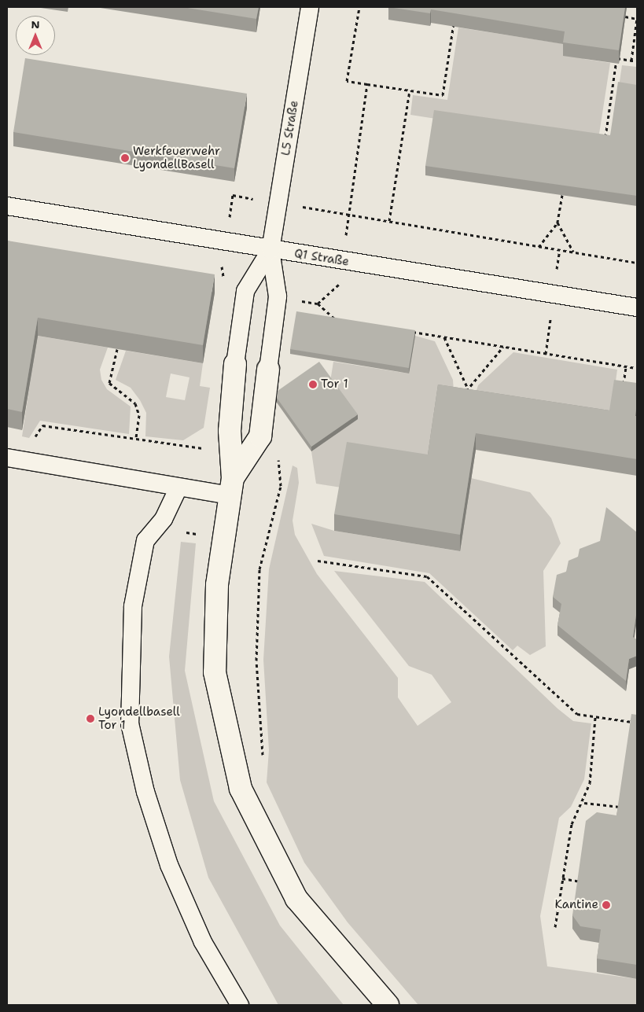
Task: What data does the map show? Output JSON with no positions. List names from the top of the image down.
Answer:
{
  "streets": {
    "lane": ["L5 Straße", "Q1 Straße"]
  },
  "crossings": [
    ["L5 Straße", "Q1 Straße"]
  ],
  "places": [
    "Werkfeuerwehr LyondellBasell",
    "Tor 1",
    "Lyondellbasell Tor 1",
    "Kantine"
  ],
  "north": "top"
}
